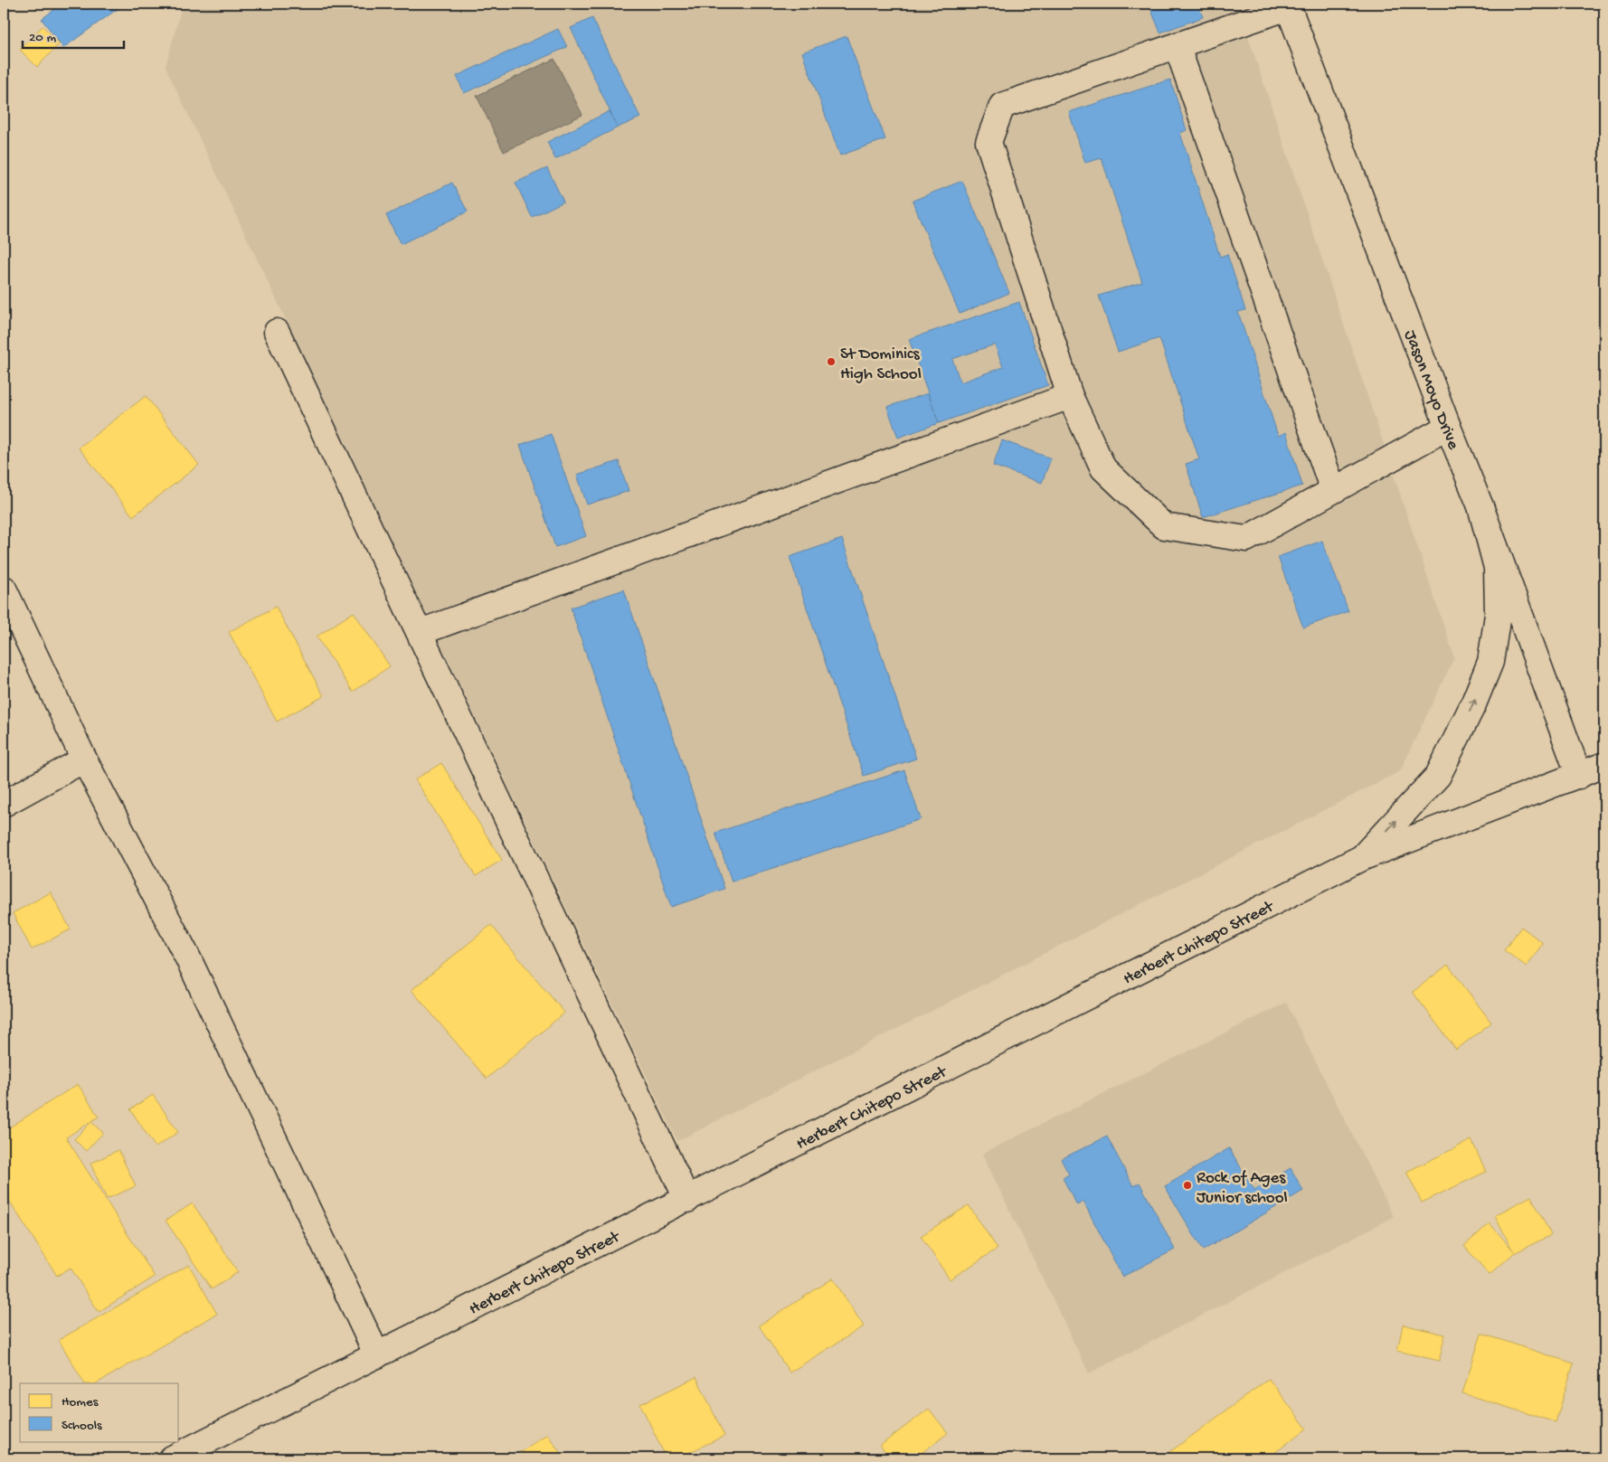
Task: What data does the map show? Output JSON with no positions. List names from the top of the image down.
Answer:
{
  "streets": {
    "street": ["Jason Moyo Drive", "Herbert Chitepo Street"]
  },
  "crossings": [
    ["Jason Moyo Drive", "Herbert Chitepo Street"]
  ],
  "places": ["St Dominics High School", "Rock of Ages Junior school"],
  "legend": ["Homes", "Schools"],
  "scale_bar": "20 m"
}
